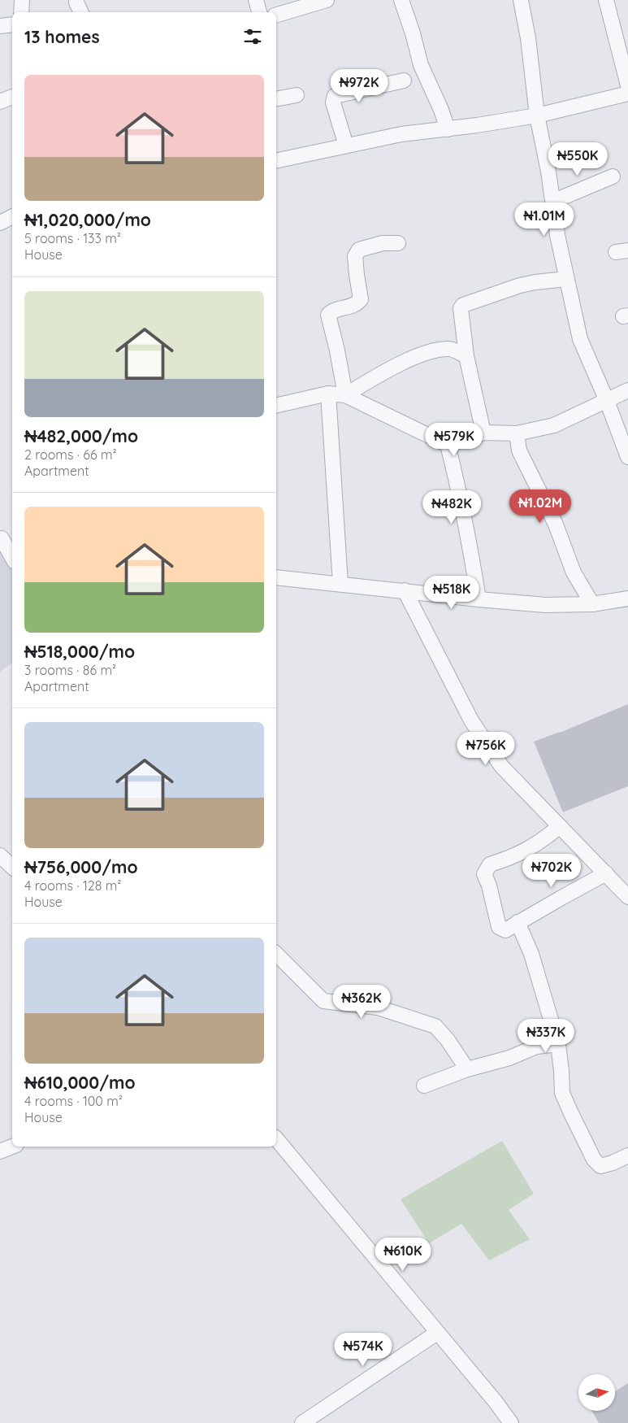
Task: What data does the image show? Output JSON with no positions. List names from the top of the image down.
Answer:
{
  "north": "right",
  "page": {
    "heading": "13 homes",
    "list": [
      {
        "name": "₦1,020,000/mo",
        "note": "5 rooms · 133 m² · House"
      },
      {
        "name": "₦482,000/mo",
        "note": "2 rooms · 66 m² · Apartment"
      },
      {
        "name": "₦518,000/mo",
        "note": "3 rooms · 86 m² · Apartment"
      },
      {
        "name": "₦756,000/mo",
        "note": "4 rooms · 128 m² · House"
      },
      {
        "name": "₦610,000/mo",
        "note": "4 rooms · 100 m² · House"
      }
    ],
    "price": [
      "₦972K",
      "₦550K",
      "₦1.01M",
      "₦579K",
      "₦1.02M",
      "₦482K",
      "₦518K",
      "₦756K",
      "₦702K",
      "₦362K",
      "₦337K",
      "₦610K",
      "₦574K"
    ]
  }
}
